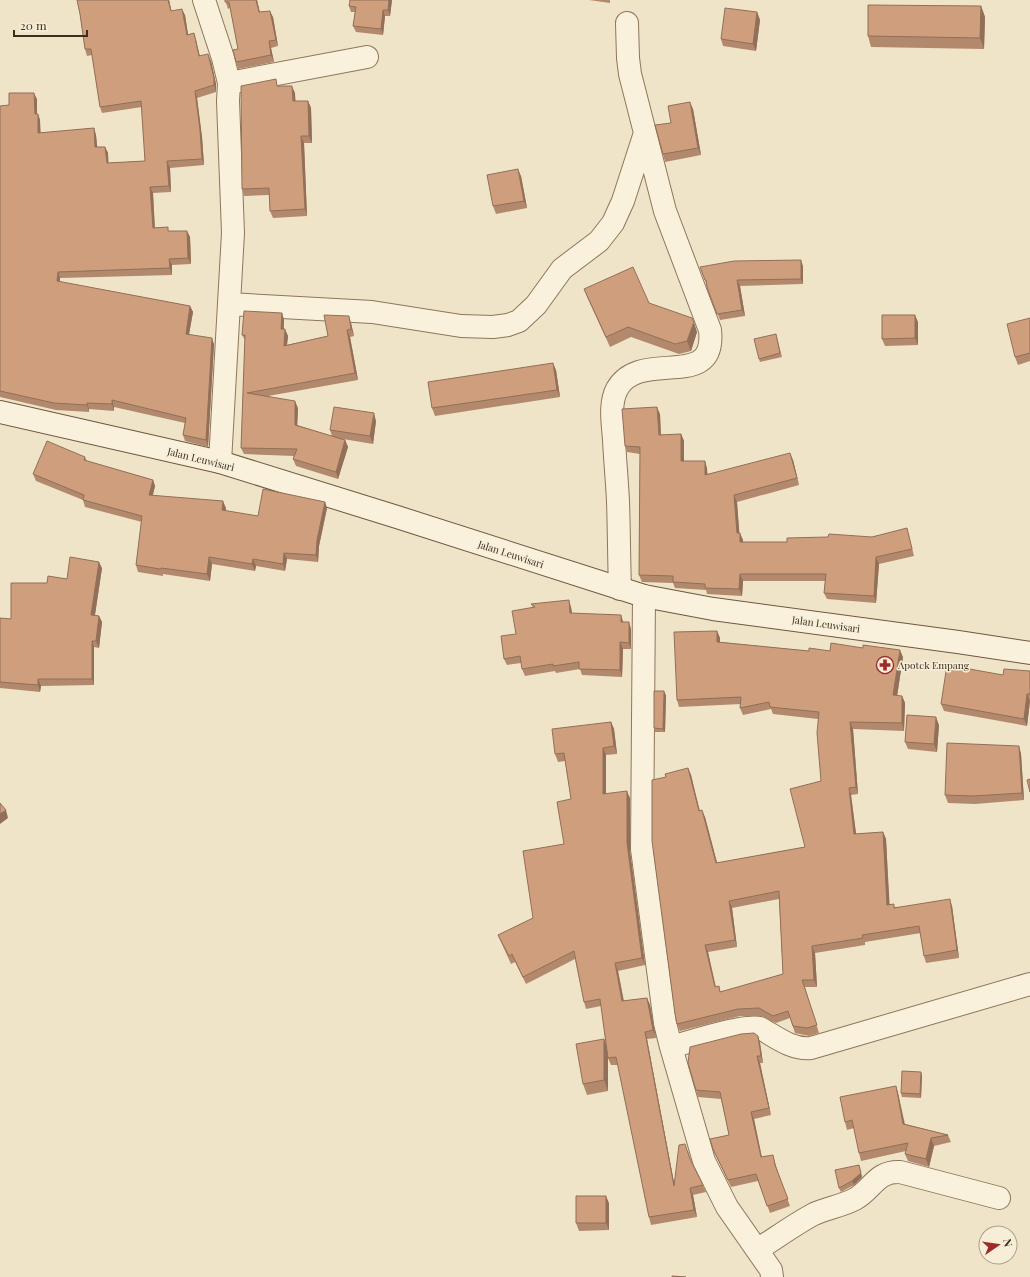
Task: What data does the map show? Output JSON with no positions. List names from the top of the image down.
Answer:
{
  "streets": {
    "street": ["Jalan Leuwisari"]
  },
  "places": {
    "pharmacy": ["Apotek Empang"]
  },
  "scale_bar": "20 m",
  "north": "right"
}
